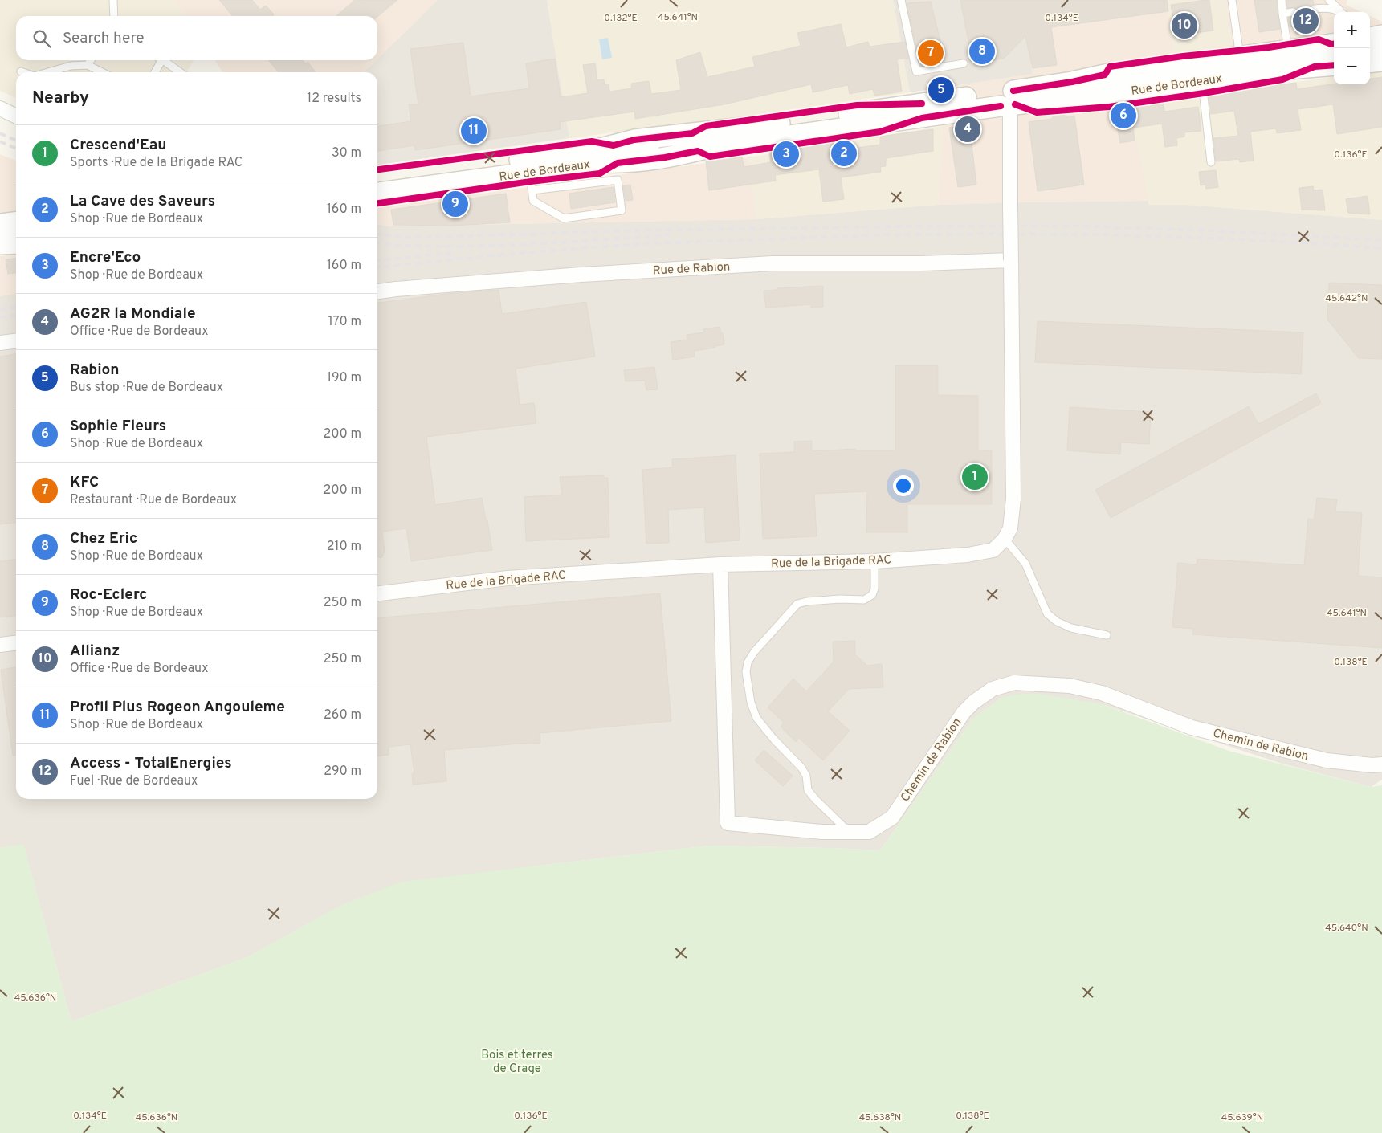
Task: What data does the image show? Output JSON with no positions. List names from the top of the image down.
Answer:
{
  "streets": {
    "main road": ["Rue de Bordeaux"],
    "street": ["Rue de Rabion", "Rue de la Brigade RAC", "Chemin de Rabion"]
  },
  "crossings": [
    ["Rue de la Brigade RAC", "Chemin de Rabion"]
  ],
  "parks": ["Bois et terres de Crage"],
  "page": {
    "pins": [
      "12",
      "10",
      "8",
      "7",
      "5",
      "6",
      "4",
      "11",
      "2",
      "3",
      "9",
      "1"
    ],
    "map_buttons": ["+", "−"],
    "search": "Search here",
    "heading": ["Nearby", "12 results"],
    "list": [
      {
        "mark": "1",
        "name": "Crescend'Eau",
        "note": "Sports · Rue de la Brigade RAC",
        "value": "30 m"
      },
      {
        "mark": "2",
        "name": "La Cave des Saveurs",
        "note": "Shop · Rue de Bordeaux",
        "value": "160 m"
      },
      {
        "mark": "3",
        "name": "Encre'Eco",
        "note": "Shop · Rue de Bordeaux",
        "value": "160 m"
      },
      {
        "mark": "4",
        "name": "AG2R la Mondiale",
        "note": "Office · Rue de Bordeaux",
        "value": "170 m"
      },
      {
        "mark": "5",
        "name": "Rabion",
        "note": "Bus stop · Rue de Bordeaux",
        "value": "190 m"
      },
      {
        "mark": "6",
        "name": "Sophie Fleurs",
        "note": "Shop · Rue de Bordeaux",
        "value": "200 m"
      },
      {
        "mark": "7",
        "name": "KFC",
        "note": "Restaurant · Rue de Bordeaux",
        "value": "200 m"
      },
      {
        "mark": "8",
        "name": "Chez Eric",
        "note": "Shop · Rue de Bordeaux",
        "value": "210 m"
      },
      {
        "mark": "9",
        "name": "Roc-Eclerc",
        "note": "Shop · Rue de Bordeaux",
        "value": "250 m"
      },
      {
        "mark": "10",
        "name": "Allianz",
        "note": "Office · Rue de Bordeaux",
        "value": "250 m"
      },
      {
        "mark": "11",
        "name": "Profil Plus Rogeon Angouleme",
        "note": "Shop · Rue de Bordeaux",
        "value": "260 m"
      },
      {
        "mark": "12",
        "name": "Access - TotalEnergies",
        "note": "Fuel · Rue de Bordeaux",
        "value": "290 m"
      }
    ]
  },
  "coordinates": [
    "45.641°N",
    "0.132°E",
    "0.134°E",
    "0.136°E",
    "45.642°N",
    "0.138°E",
    "45.640°N",
    "45.636°N",
    "45.638°N",
    "45.639°N"
  ]
}
